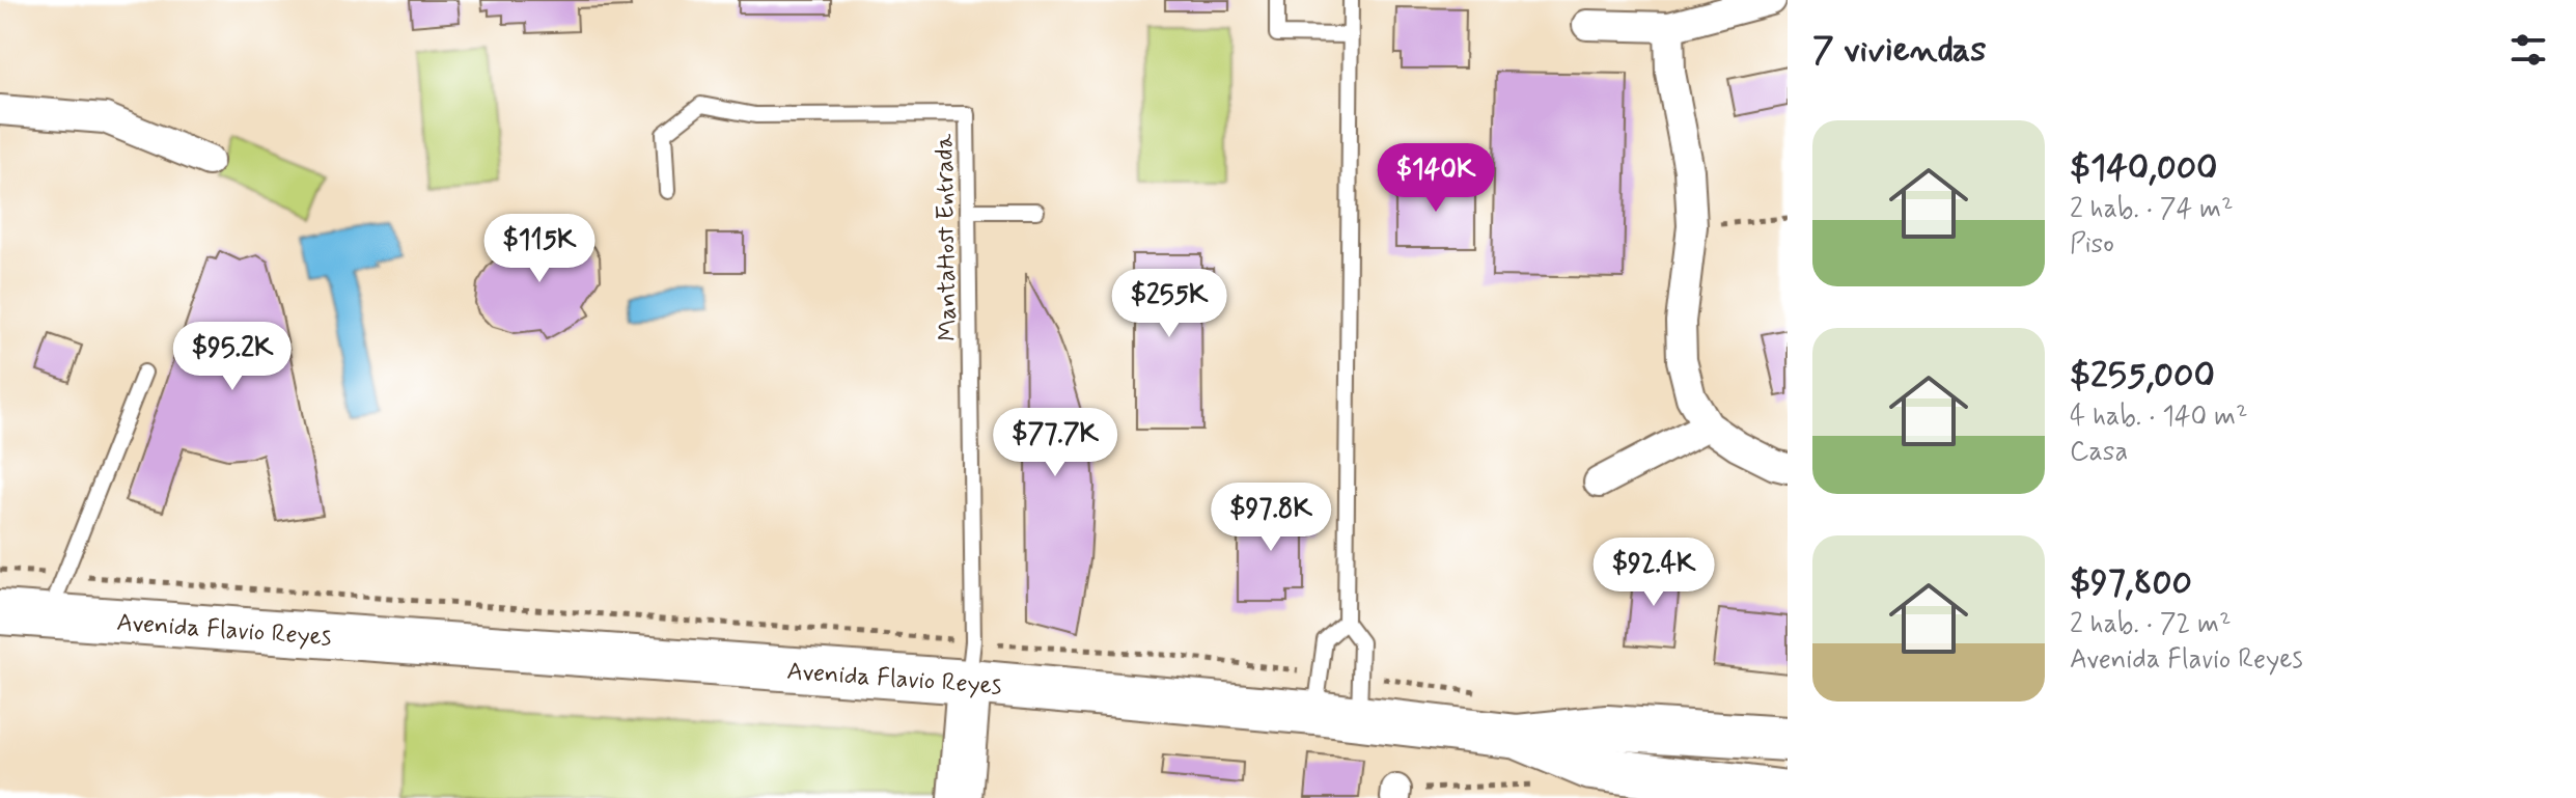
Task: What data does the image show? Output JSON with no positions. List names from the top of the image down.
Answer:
{
  "streets": {
    "main road": ["Avenida Flavio Reyes"],
    "lane": ["MantaHost Entrada"]
  },
  "crossings": [
    ["MantaHost Entrada", "Avenida Flavio Reyes"]
  ],
  "page": {
    "heading": "7 viviendas",
    "list": [
      {
        "name": "$140,000",
        "note": "2 hab. · 74 m² · Piso"
      },
      {
        "name": "$255,000",
        "note": "4 hab. · 140 m² · Casa"
      },
      {
        "name": "$97,800",
        "note": "2 hab. · 72 m² · Avenida Flavio Reyes"
      }
    ],
    "price": [
      "$140K",
      "$115K",
      "$255K",
      "$95.2K",
      "$77.7K",
      "$97.8K",
      "$92.4K"
    ]
  }
}
